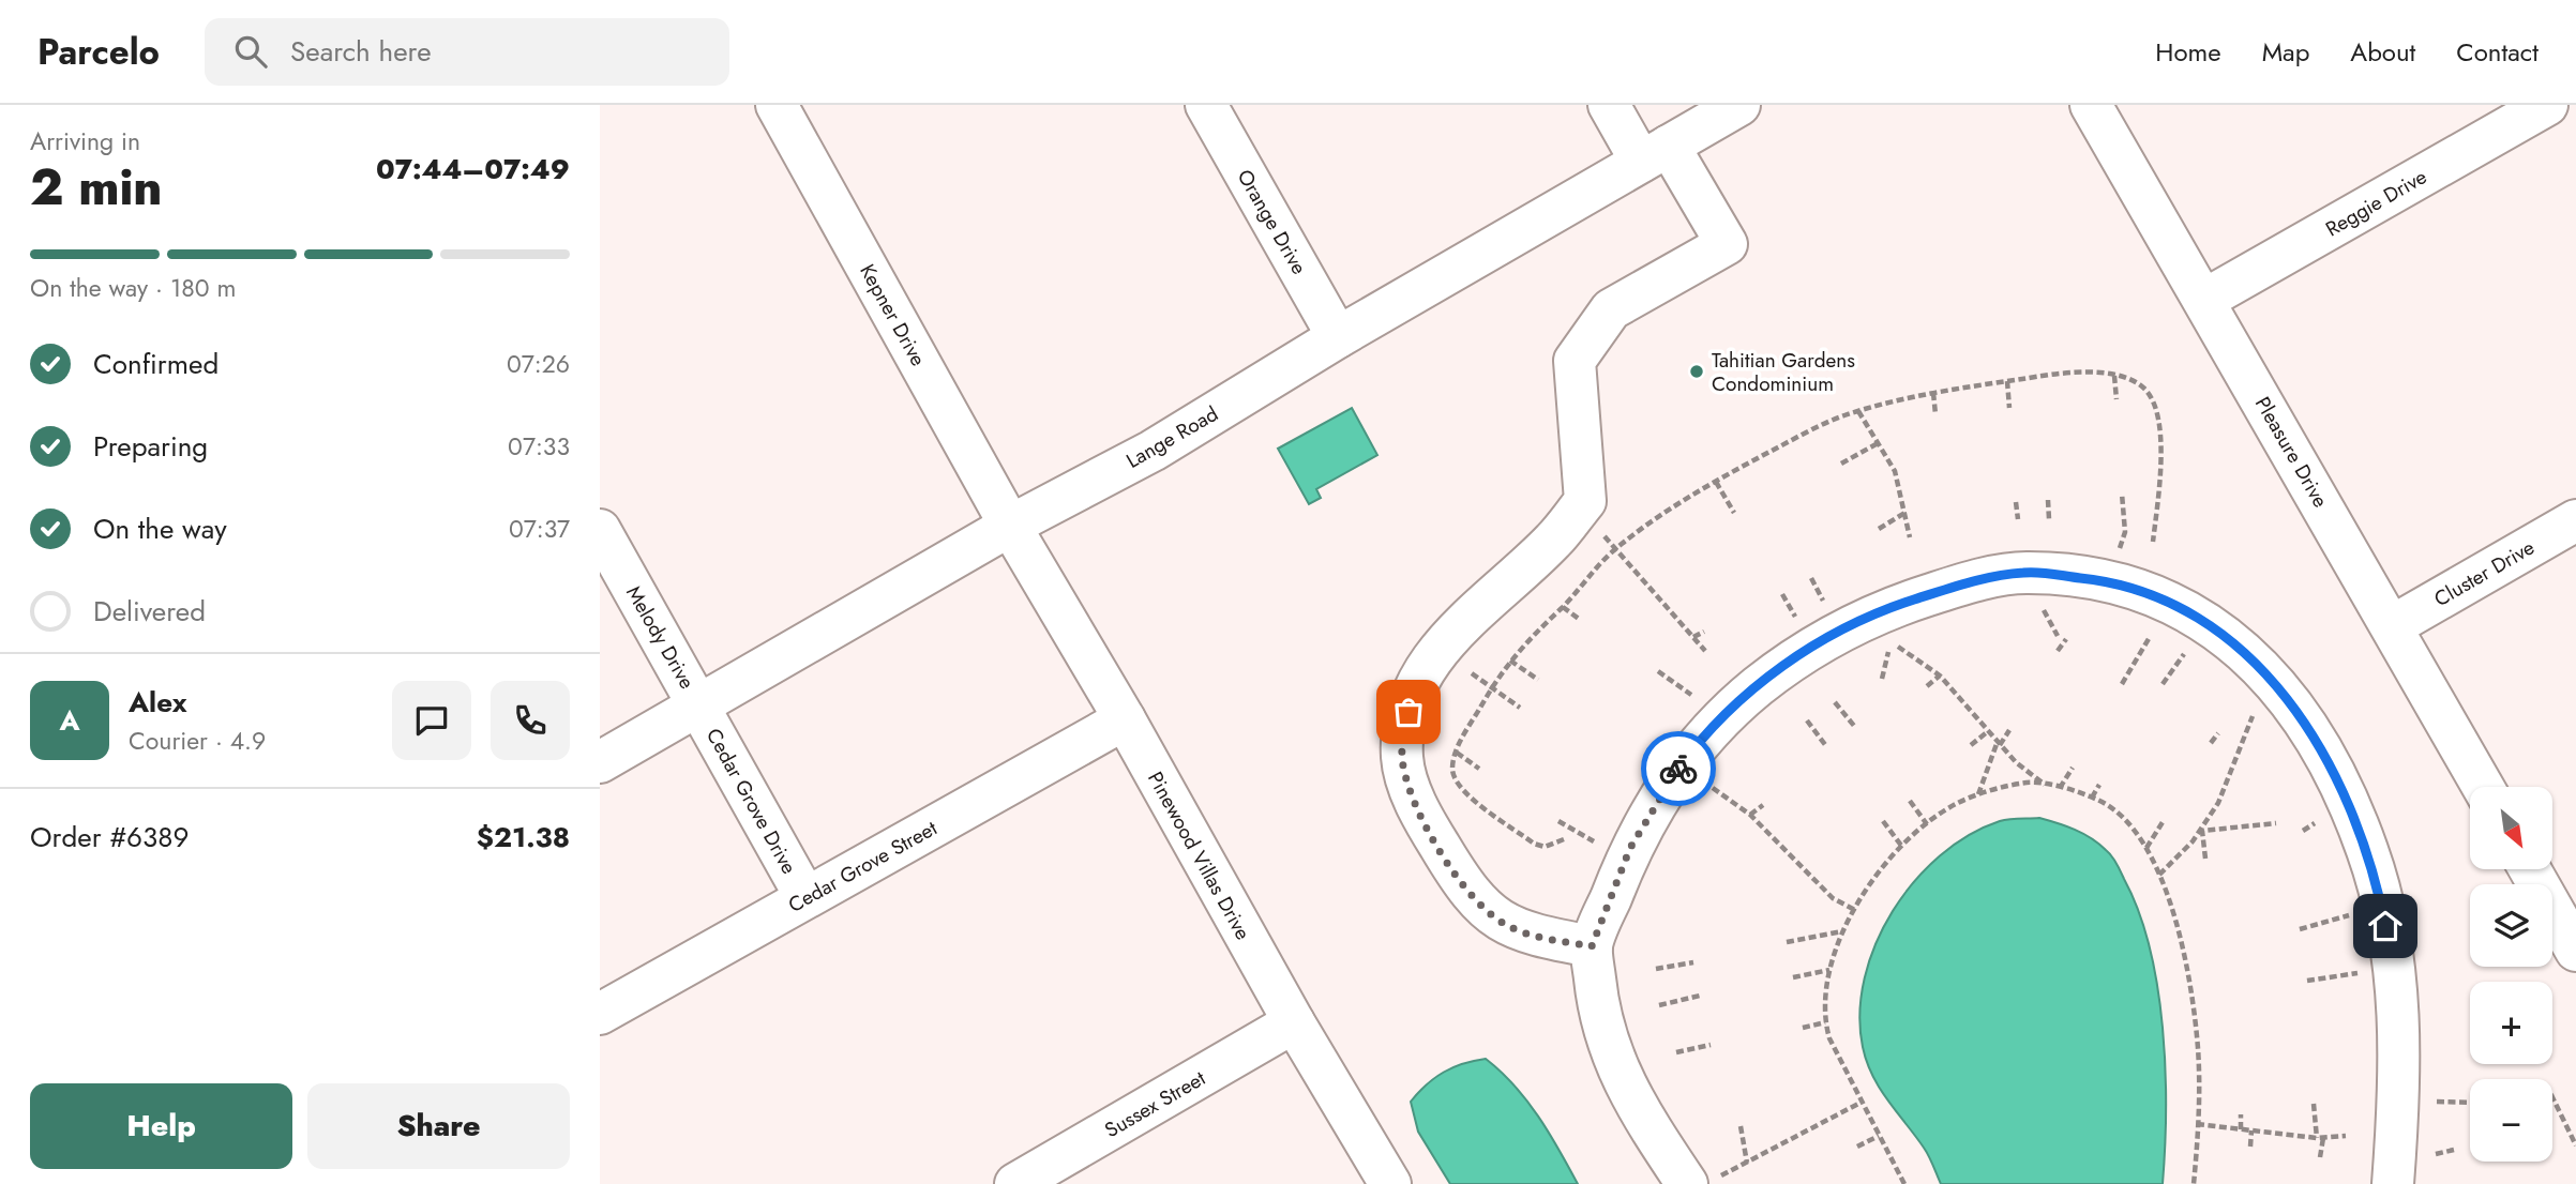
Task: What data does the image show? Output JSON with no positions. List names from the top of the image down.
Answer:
{
  "streets": {
    "street": [
      "Reggie Drive",
      "Orange Drive",
      "Kepner Drive",
      "Lange Road",
      "Pleasure Drive",
      "Cluster Drive",
      "Melody Drive",
      "Cedar Grove Drive",
      "Pinewood Villas Drive",
      "Cedar Grove Street",
      "Sussex Street"
    ]
  },
  "crossings": [
    ["Reggie Drive", "Pleasure Drive"],
    ["Orange Drive", "Lange Road"],
    ["Kepner Drive", "Lange Road"],
    ["Kepner Drive", "Pinewood Villas Drive"],
    ["Lange Road", "Melody Drive"],
    ["Lange Road", "Cedar Grove Drive"],
    ["Lange Road", "Pinewood Villas Drive"],
    ["Pleasure Drive", "Cluster Drive"],
    ["Melody Drive", "Cedar Grove Drive"],
    ["Cedar Grove Drive", "Cedar Grove Street"],
    ["Pinewood Villas Drive", "Cedar Grove Street"],
    ["Pinewood Villas Drive", "Sussex Street"]
  ],
  "places": ["Tahitian Gardens Condominium"],
  "north": "bottom right",
  "page": {
    "header": "Parcelo",
    "search": "Search here",
    "nav": [
      "Home",
      "Map",
      "About",
      "Contact"
    ],
    "heading": ["2 min", "Arriving in", "07:44–07:49"],
    "panel": [
      "Alex",
      "Courier · 4.9",
      "Order #6389",
      "$21.38"
    ],
    "bar": "On the way · 180 m",
    "list": [
      ["Confirmed", "07:26"],
      ["Preparing", "07:33"],
      ["On the way", "07:37"],
      "Delivered"
    ],
    "round": "A",
    "map_buttons": ["+", "−"],
    "buttons": ["Help", "Share"]
  }
}
